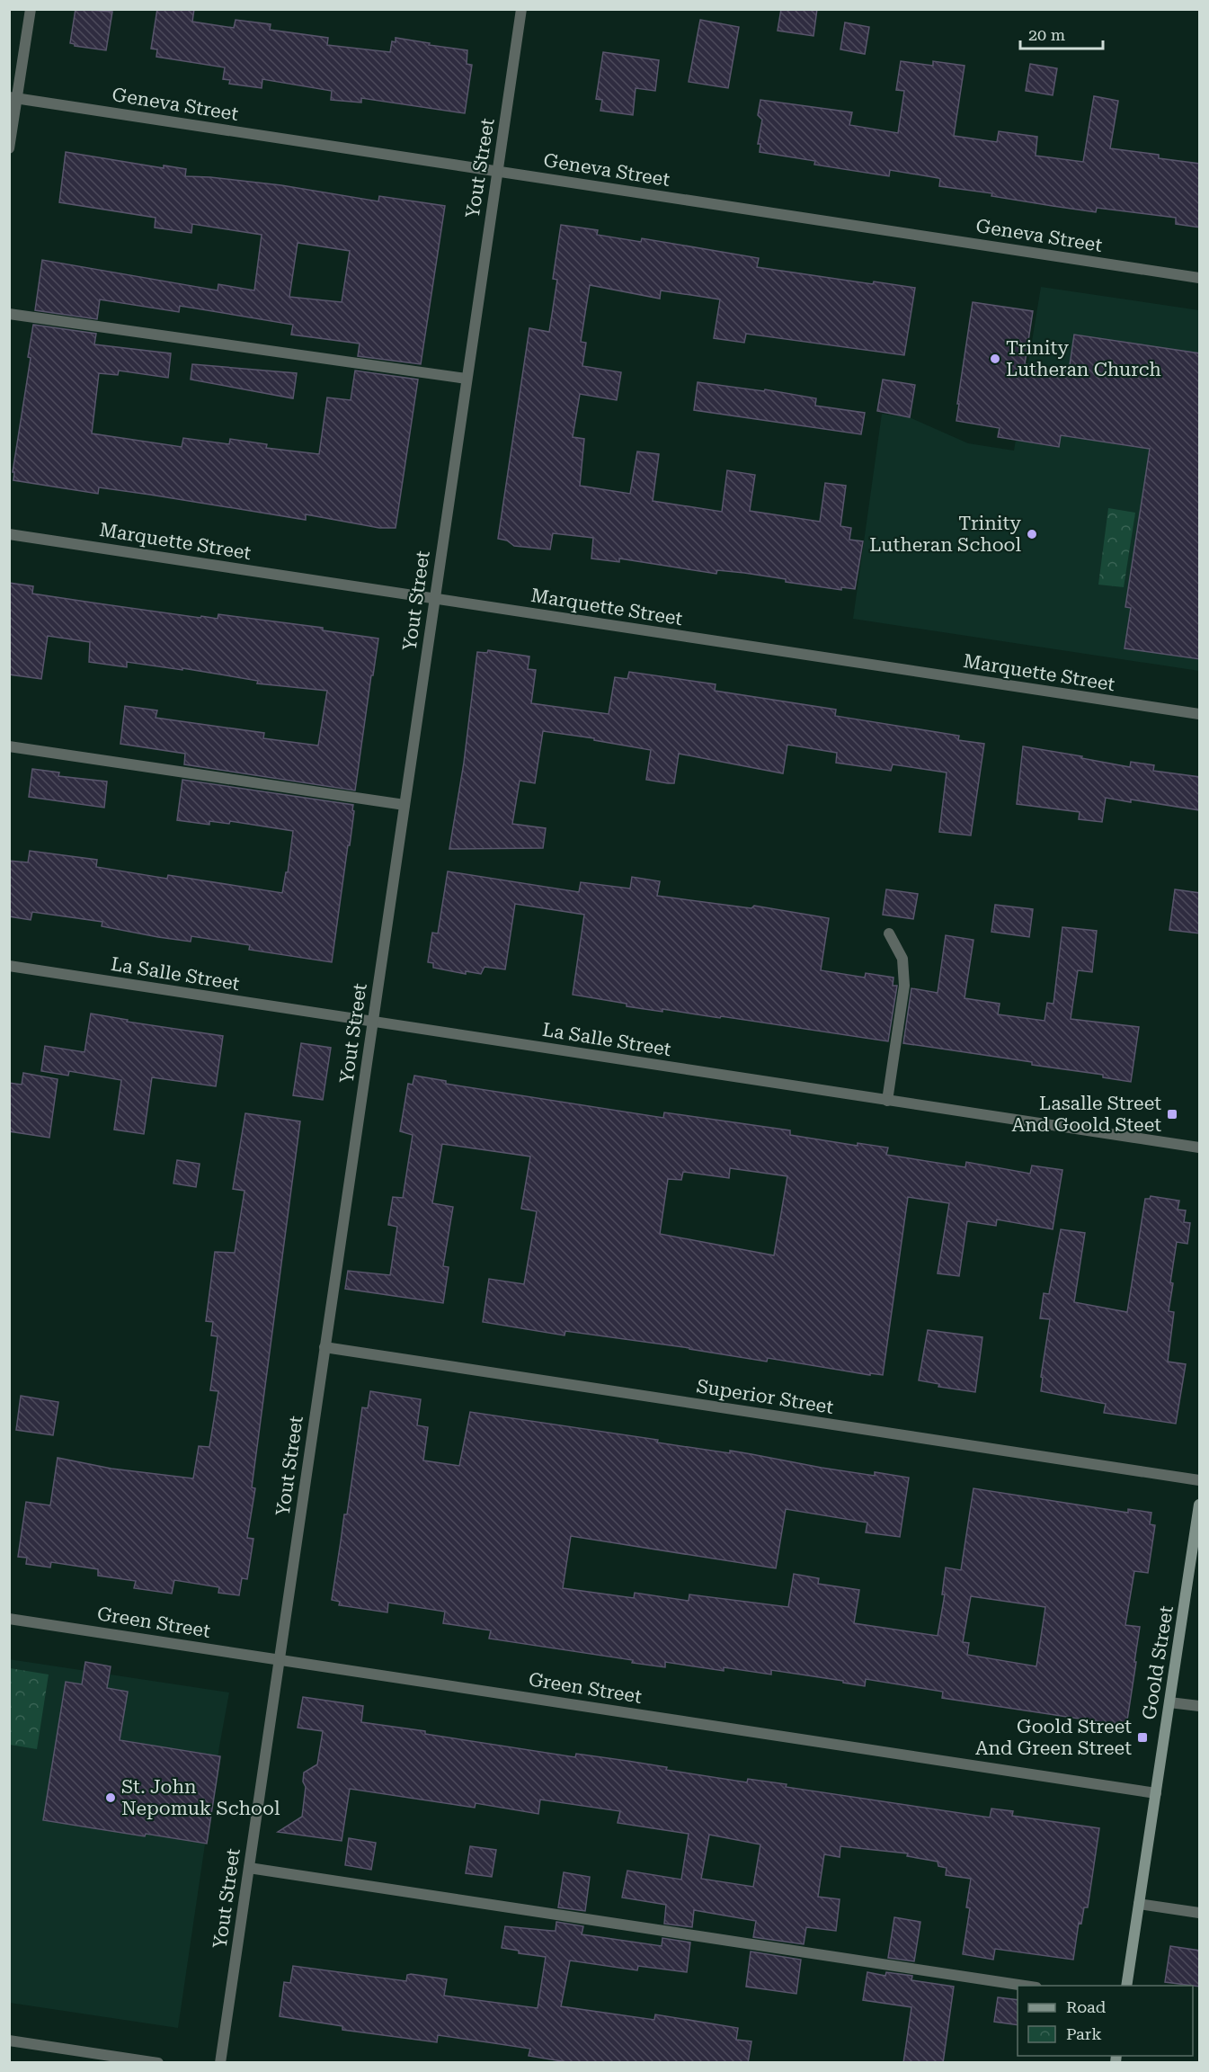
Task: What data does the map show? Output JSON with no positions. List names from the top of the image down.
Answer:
{
  "streets": {
    "street": [
      "Geneva Street",
      "Yout Street",
      "Marquette Street",
      "La Salle Street",
      "Superior Street",
      "Green Street",
      "Goold Street"
    ]
  },
  "crossings": [
    ["Geneva Street", "Yout Street"],
    ["Yout Street", "Marquette Street"],
    ["Yout Street", "La Salle Street"],
    ["Yout Street", "Superior Street"],
    ["Yout Street", "Green Street"],
    ["Green Street", "Goold Street"]
  ],
  "places": {
    "other": ["Trinity Lutheran Church", "Trinity Lutheran School", "St. John Nepomuk School"],
    "transit": ["Lasalle Street And Goold Steet", "Goold Street And Green Street"]
  },
  "legend": ["Road", "Park"],
  "scale_bar": "20 m"
}
